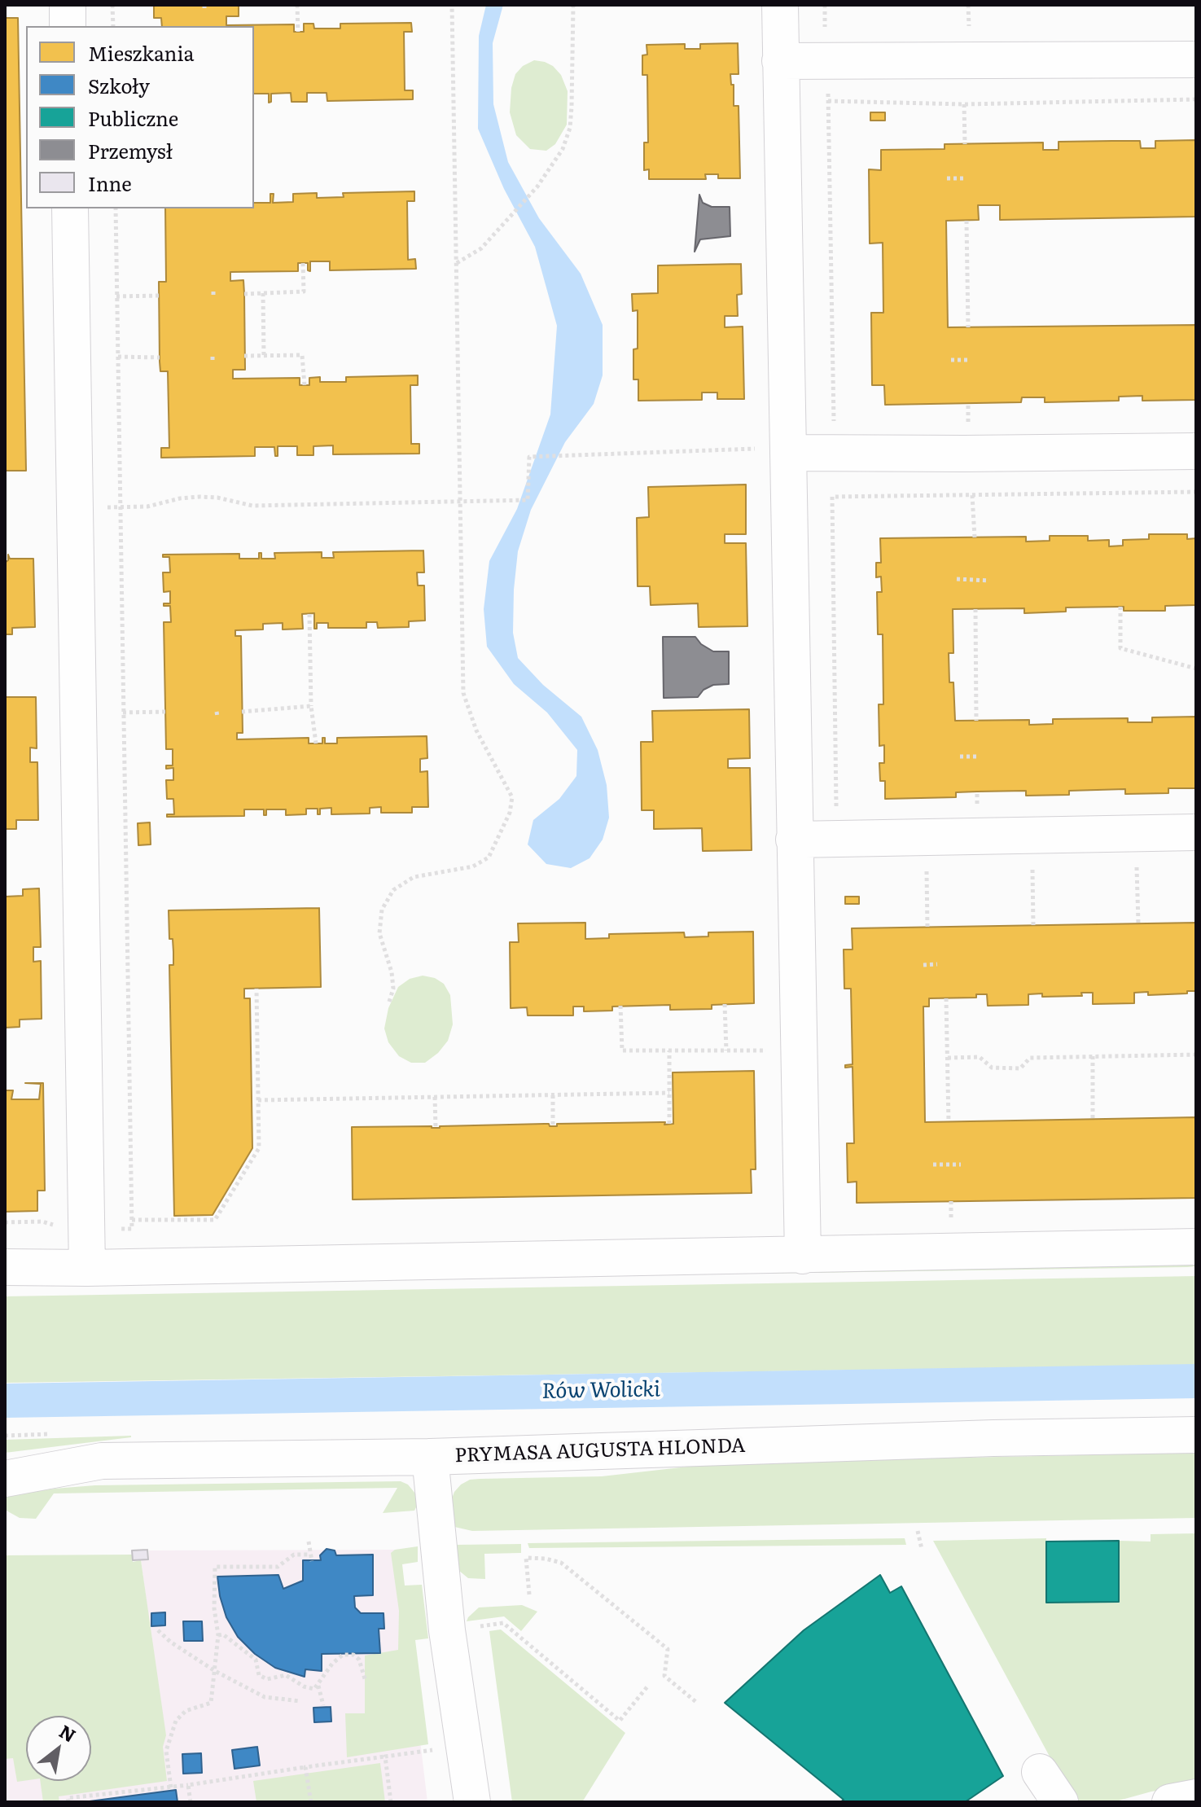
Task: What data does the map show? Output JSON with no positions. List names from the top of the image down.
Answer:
{
  "streets": {
    "street": ["PRYMASA AUGUSTA HLONDA"]
  },
  "water": ["Rów Wolicki"],
  "legend": [
    "Mieszkania",
    "Szkoły",
    "Publiczne",
    "Przemysł",
    "Inne"
  ],
  "north": "top right"
}
